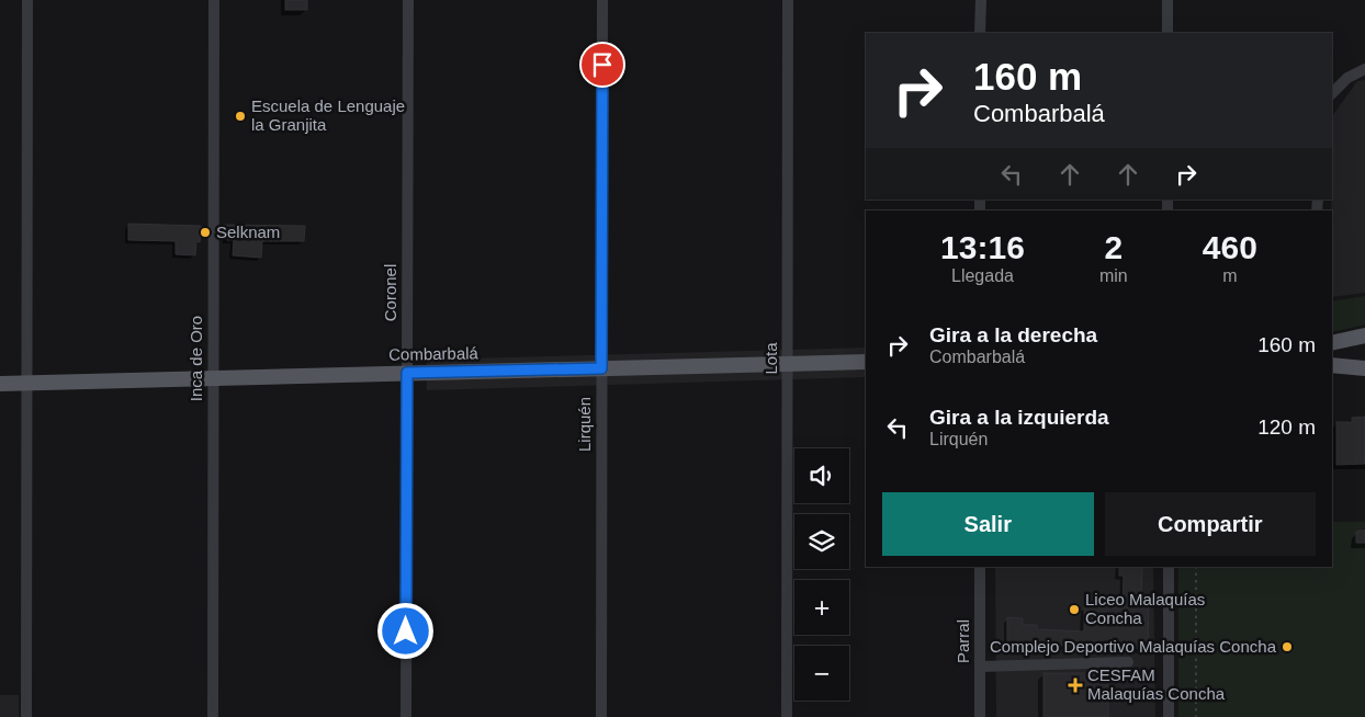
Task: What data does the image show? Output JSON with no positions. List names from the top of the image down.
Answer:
{
  "streets": {
    "main road": ["Combarbalá"],
    "street": [
      "Coronel",
      "Inca de Oro",
      "Lota",
      "Lirquén",
      "Parral"
    ]
  },
  "crossings": [
    ["Coronel", "Combarbalá"],
    ["Combarbalá", "Inca de Oro"],
    ["Combarbalá", "Lota"],
    ["Combarbalá", "Lirquén"]
  ],
  "places": {
    "other": [
      "Escuela de Lenguaje la Granjita",
      "Selknam",
      "Liceo Malaquías Concha",
      "Complejo Deportivo Malaquías Concha"
    ],
    "health": ["CESFAM Malaquías Concha"]
  },
  "page": {
    "turn": ["160 m", "Combarbalá"],
    "eta": [
      "13:16",
      "Llegada",
      "2",
      "min",
      "460",
      "m"
    ],
    "list": [
      {
        "name": "Gira a la derecha",
        "note": "Combarbalá",
        "value": "160 m"
      },
      {
        "name": "Gira a la izquierda",
        "note": "Lirquén",
        "value": "120 m"
      }
    ],
    "map_buttons": ["+", "−"],
    "buttons": ["Salir", "Compartir"]
  }
}
